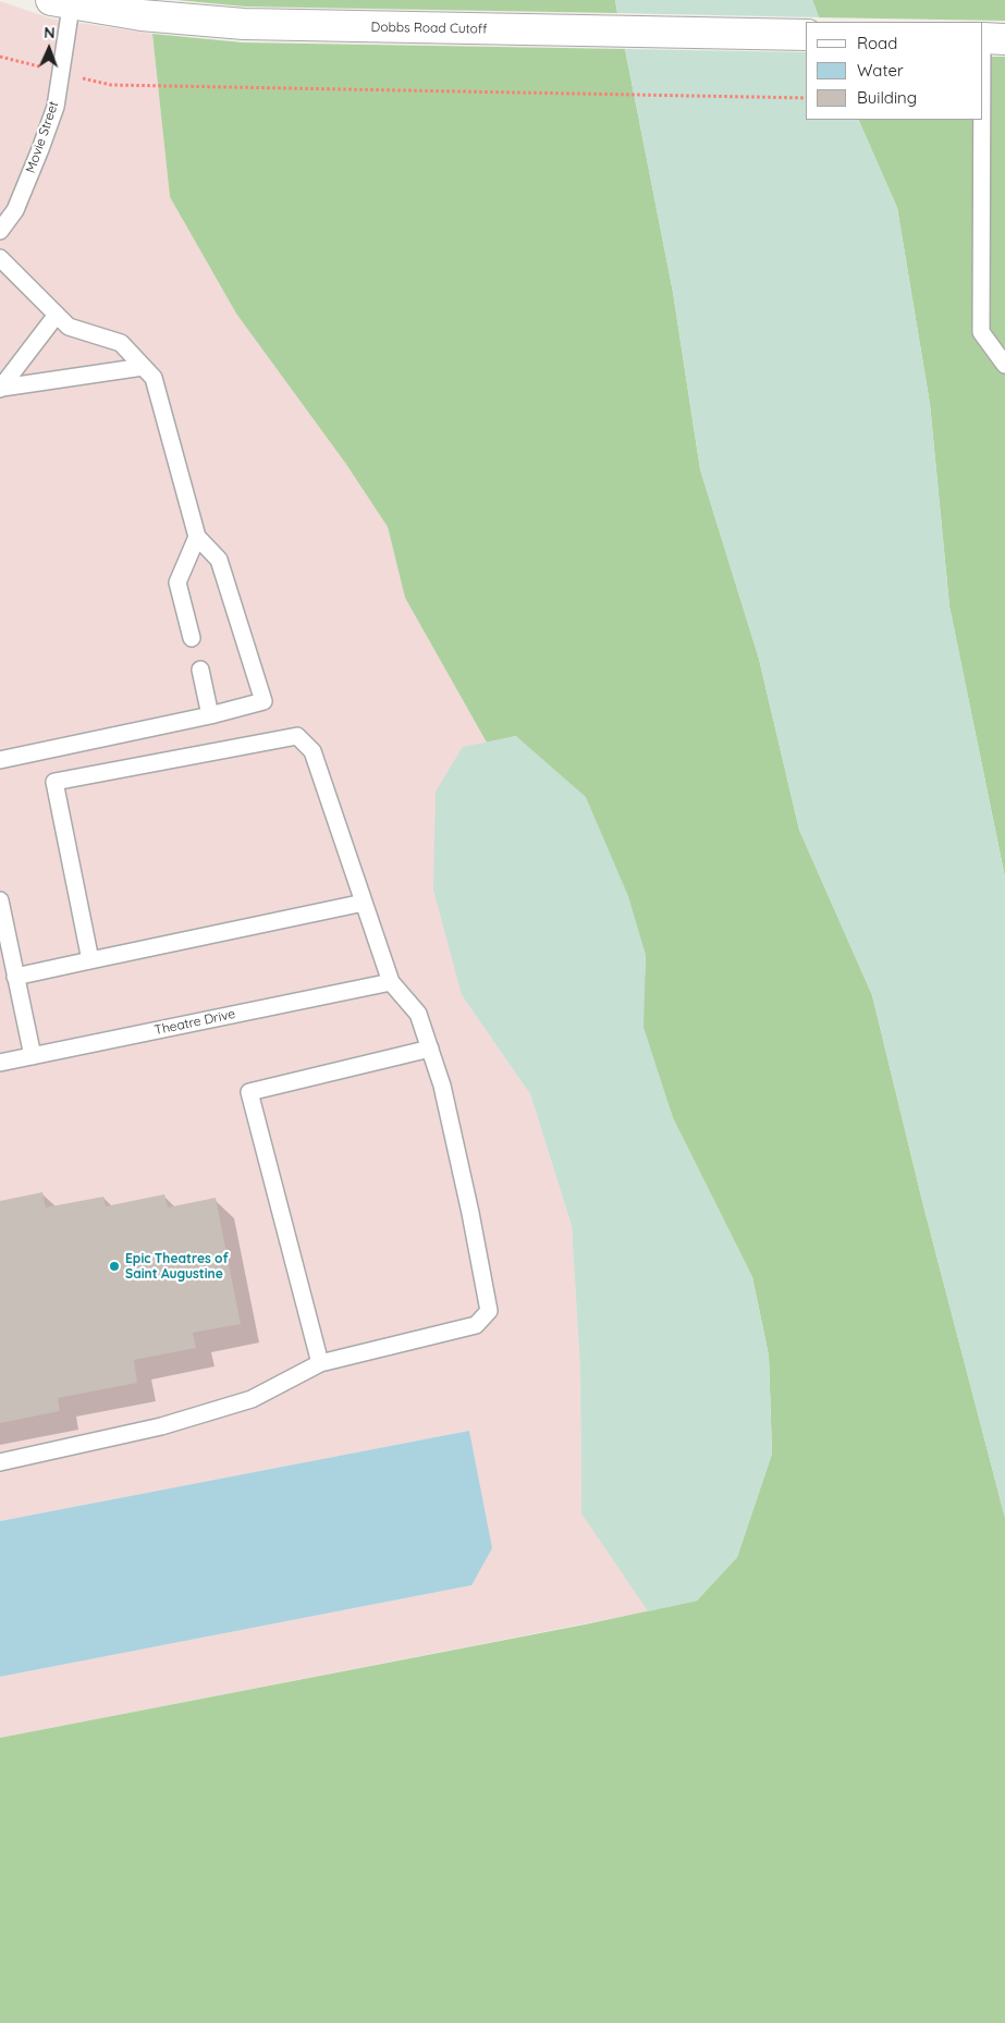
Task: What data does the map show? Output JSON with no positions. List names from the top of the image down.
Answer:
{
  "streets": {
    "street": ["Dobbs Road Cutoff"],
    "lane": ["Movie Street", "Theatre Drive"]
  },
  "crossings": [
    ["Dobbs Road Cutoff", "Movie Street"]
  ],
  "places": ["Epic Theatres of Saint Augustine"],
  "legend": ["Road", "Water", "Building"],
  "north": "top"
}
